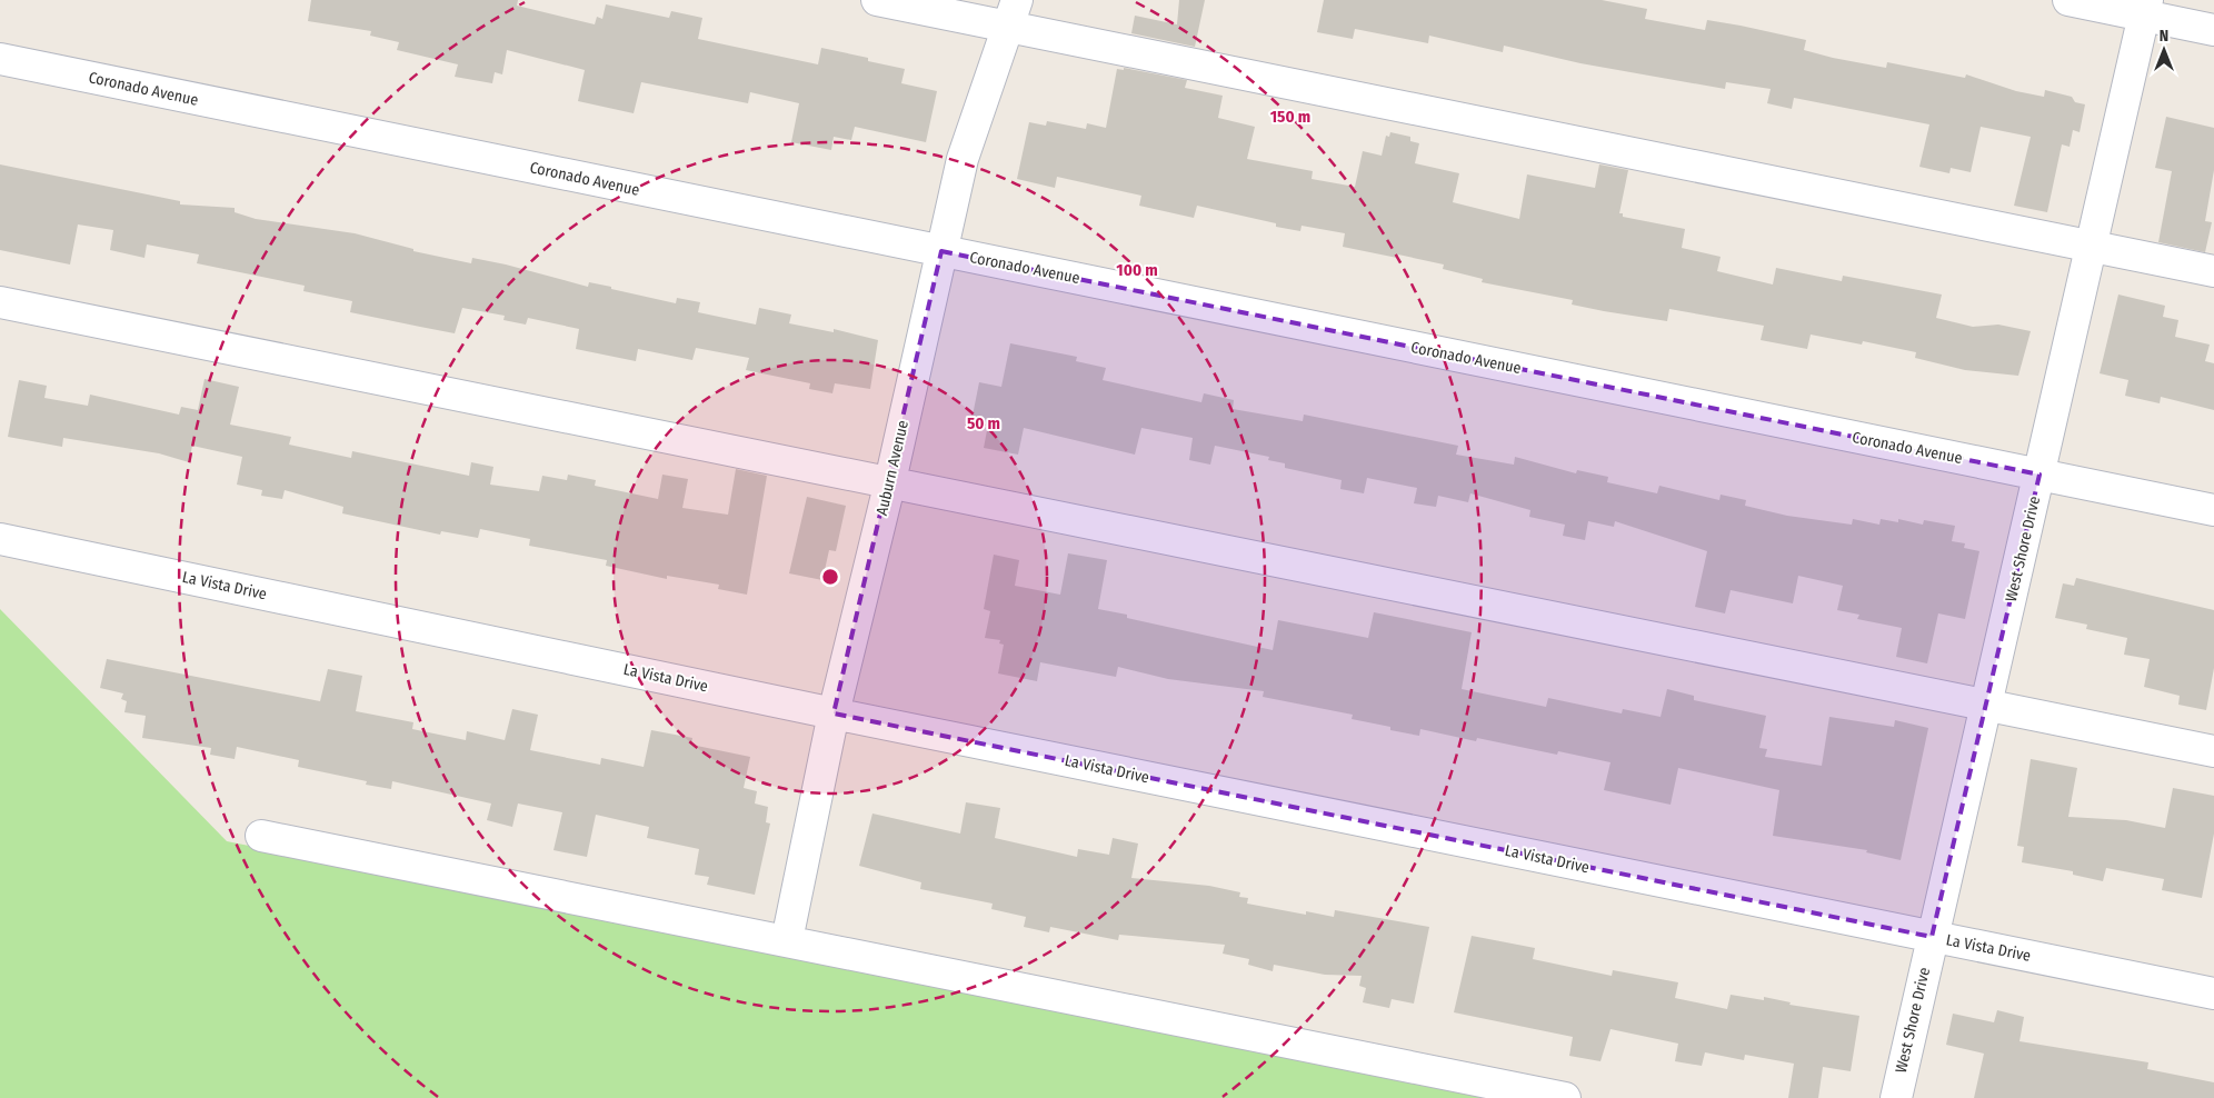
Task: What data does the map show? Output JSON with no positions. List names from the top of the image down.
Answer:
{
  "streets": {
    "street": [
      "Coronado Avenue",
      "Auburn Avenue",
      "West Shore Drive",
      "La Vista Drive"
    ]
  },
  "crossings": [
    ["Coronado Avenue", "Auburn Avenue"],
    ["Coronado Avenue", "West Shore Drive"],
    ["Auburn Avenue", "La Vista Drive"],
    ["West Shore Drive", "La Vista Drive"]
  ],
  "north": "top",
  "rings": ["150 m", "100 m", "50 m"]
}
